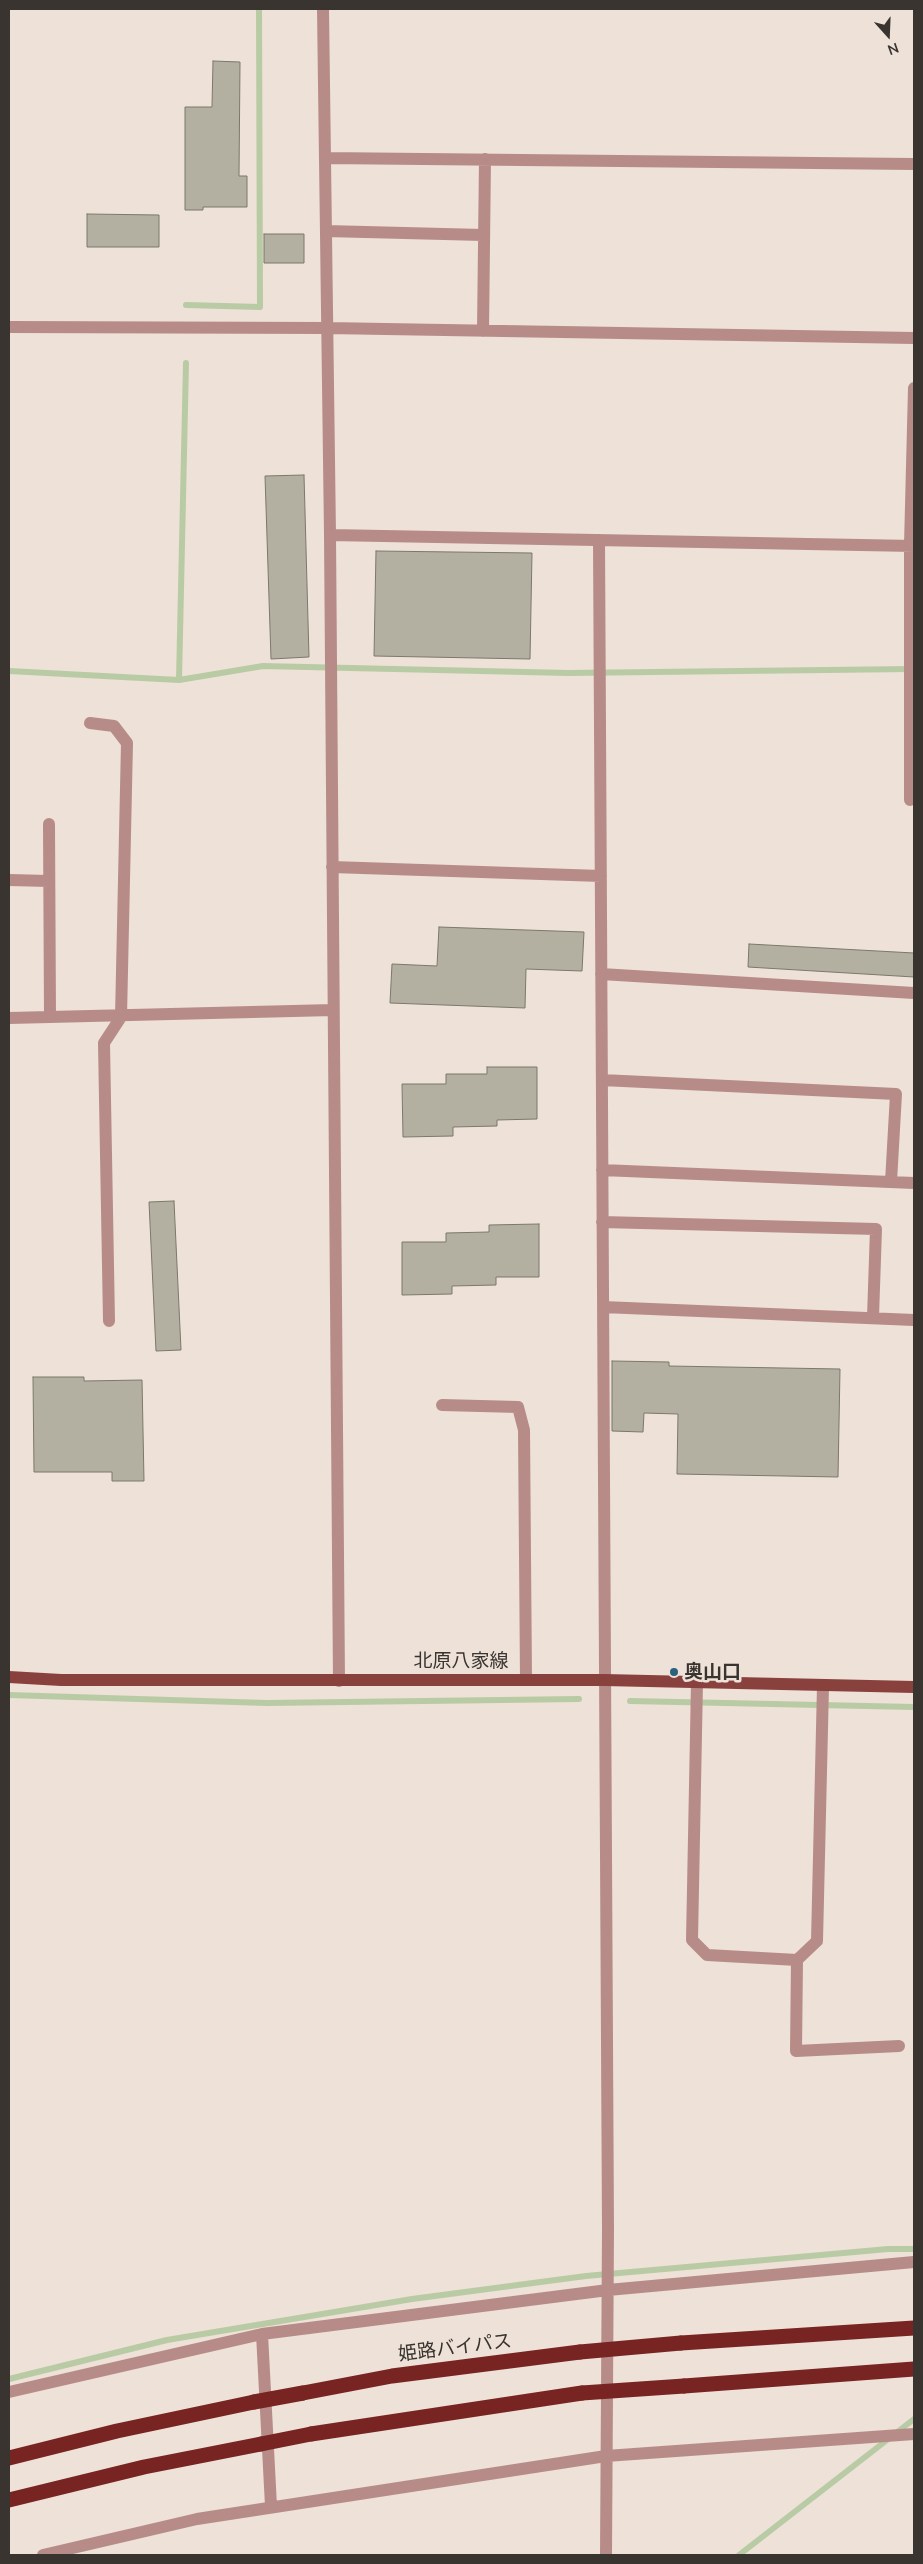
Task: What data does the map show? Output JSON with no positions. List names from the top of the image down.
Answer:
{
  "streets": {
    "highway": ["姫路バイパス"],
    "main road": ["北原八家線"]
  },
  "places": ["奥山口"],
  "north": "bottom"
}
